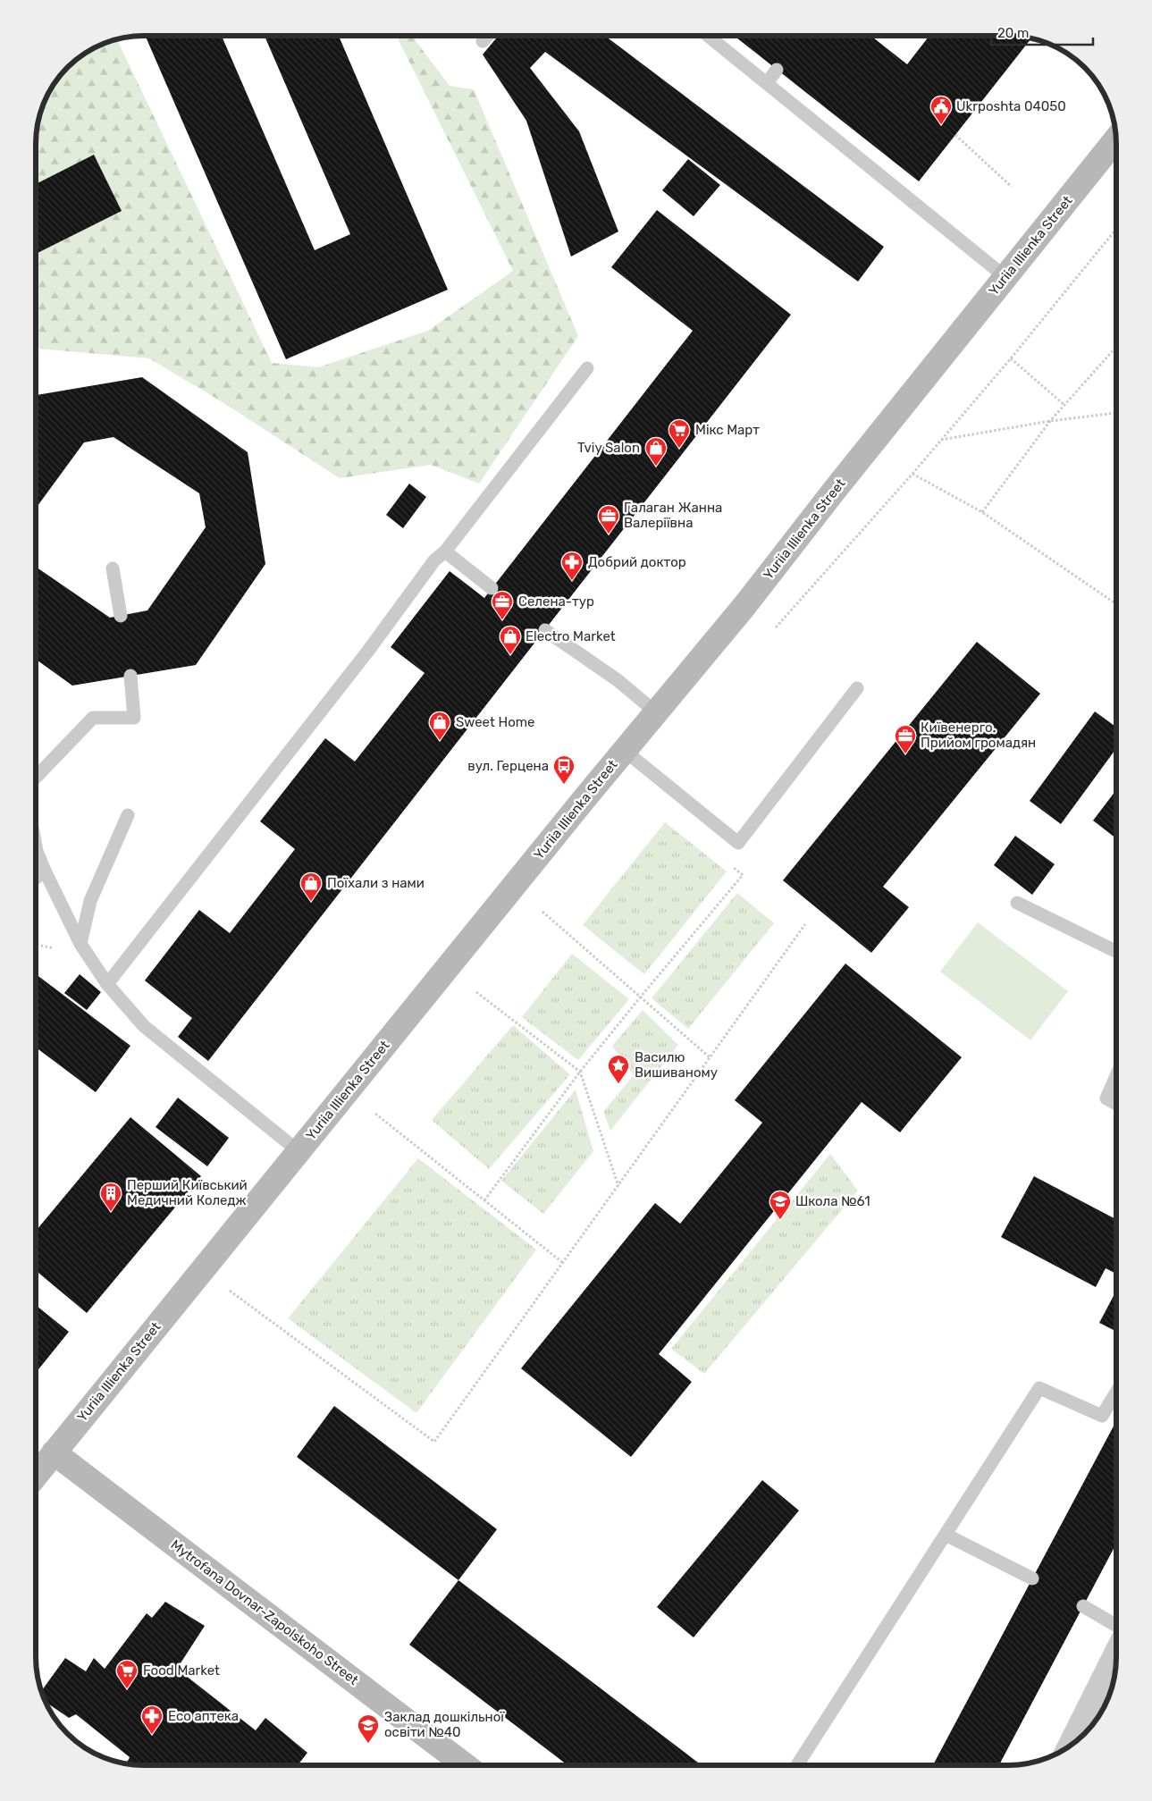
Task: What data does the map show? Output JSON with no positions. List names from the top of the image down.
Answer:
{
  "streets": {
    "main road": ["Yuriia Illienka Street", "Mytrofana Dovnar-Zapolskoho Street"]
  },
  "crossings": [
    ["Yuriia Illienka Street", "Mytrofana Dovnar-Zapolskoho Street"]
  ],
  "places": {
    "public building": ["Ukrposhta 04050"],
    "supermarket": ["Мікс Март", "Food Market"],
    "shop": [
      "Tviy Salon",
      "Electro Market",
      "Sweet Home",
      "Поїхали з нами"
    ],
    "office": ["Галаган Жанна Валеріївна", "Селена-тур", "Київенерго. Прийом громадян"],
    "pharmacy": ["Добрий доктор", "Eco аптека"],
    "bus stop": ["вул. Герцена"],
    "place": ["Василю Вишиваному"],
    "building": ["Перший Київський Медичний Коледж"],
    "school or university": ["Школа №61", "Заклад дошкільної освіти №40"]
  },
  "scale_bar": "20 m"
}
